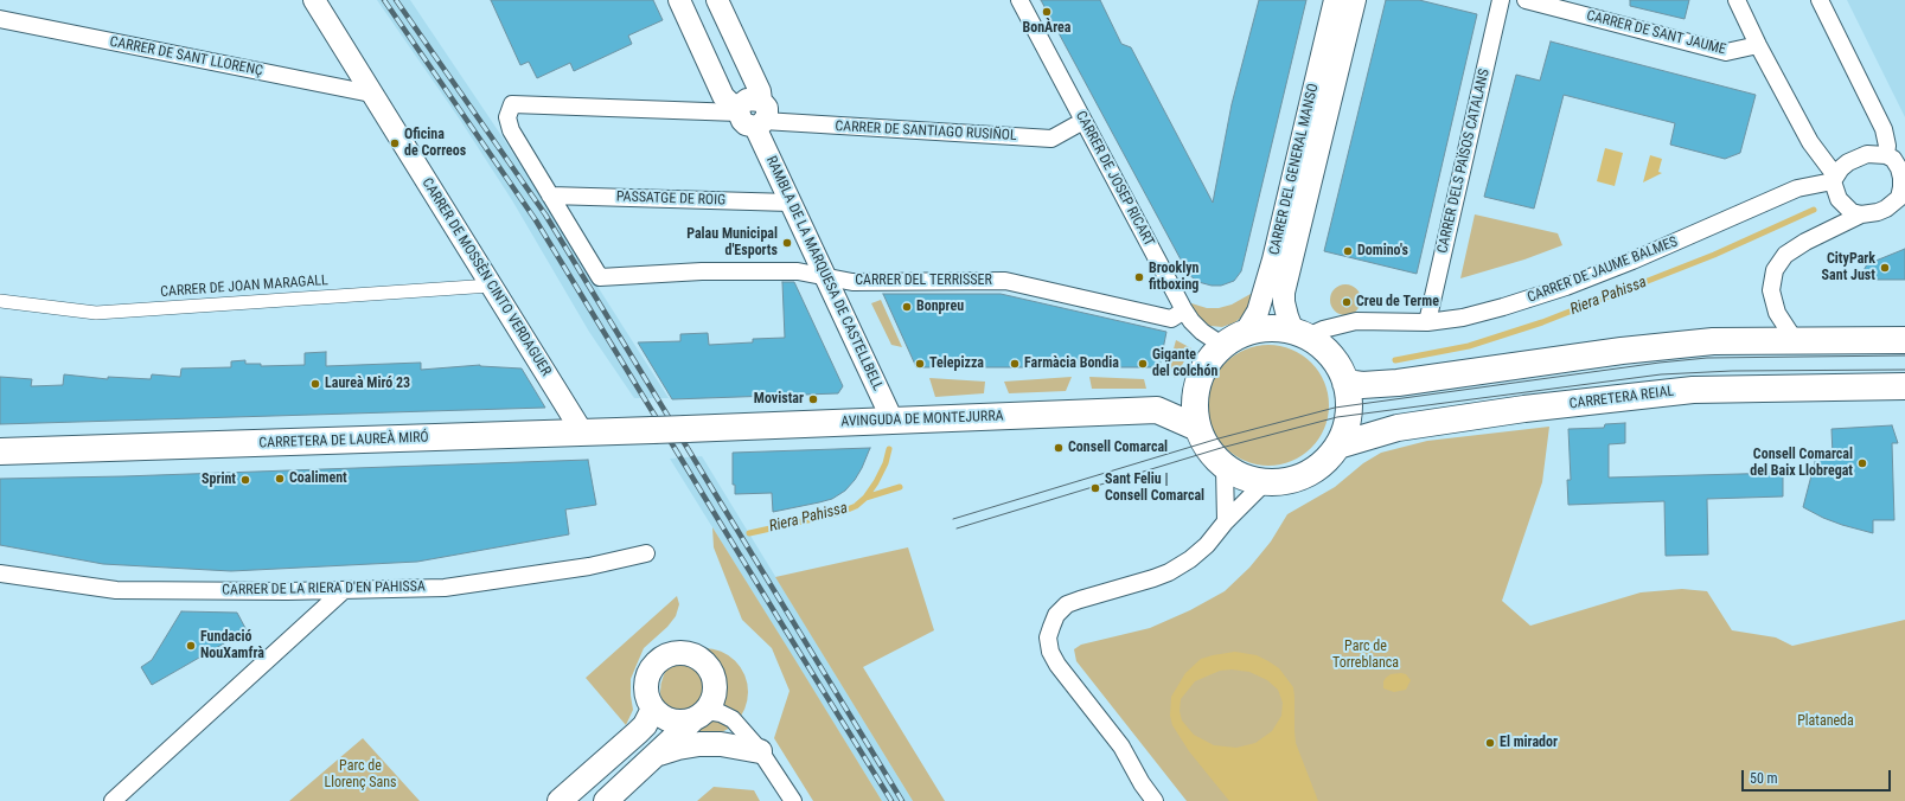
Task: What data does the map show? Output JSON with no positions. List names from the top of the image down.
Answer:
{
  "streets": {
    "main road": ["CARRETERA REIAL", "AVINGUDA DE MONTEJURRA", "CARRETERA DE LAUREÀ MIRÓ"],
    "street": [
      "CARRER DE SANT JAUME",
      "CARRER DE SANT LLORENÇ",
      "CARRER DE SANTIAGO RUSIÑOL",
      "CARRER DELS PAÏSOS CATALANS",
      "CARRER DEL GENERAL MANSO",
      "CARRER DE JOSEP RICART",
      "PASSATGE DE ROIG",
      "CARRER DE JAUME BALMES",
      "RAMBLA DE LA MARQUESA DE CASTELLBELL",
      "CARRER DE MOSSÈN CINTO VERDAGUER",
      "CARRER DEL TERRISSER",
      "CARRER DE JOAN MARAGALL",
      "CARRER DE LA RIERA D'EN PAHISSA"
    ]
  },
  "crossings": [
    ["CARRER DE SANT LLORENÇ", "CARRER DE MOSSÈN CINTO VERDAGUER"],
    ["CARRER DE SANTIAGO RUSIÑOL", "CARRER DE JOSEP RICART"],
    ["CARRER DE SANTIAGO RUSIÑOL", "RAMBLA DE LA MARQUESA DE CASTELLBELL"],
    ["CARRER DELS PAÏSOS CATALANS", "CARRER DE JAUME BALMES"],
    ["CARRER DEL GENERAL MANSO", "CARRER DE JOSEP RICART"],
    ["CARRER DEL GENERAL MANSO", "CARRER DE JAUME BALMES"],
    ["CARRER DEL GENERAL MANSO", "CARRETERA REIAL"],
    ["CARRER DEL GENERAL MANSO", "AVINGUDA DE MONTEJURRA"],
    ["CARRER DE JOSEP RICART", "CARRER DE JAUME BALMES"],
    ["CARRER DE JOSEP RICART", "CARRER DEL TERRISSER"],
    ["CARRER DE JOSEP RICART", "CARRETERA REIAL"],
    ["CARRER DE JOSEP RICART", "AVINGUDA DE MONTEJURRA"],
    ["PASSATGE DE ROIG", "RAMBLA DE LA MARQUESA DE CASTELLBELL"],
    ["PASSATGE DE ROIG", "CARRER DEL TERRISSER"],
    ["CARRER DE JAUME BALMES", "CARRETERA REIAL"],
    ["CARRER DE JAUME BALMES", "AVINGUDA DE MONTEJURRA"],
    ["RAMBLA DE LA MARQUESA DE CASTELLBELL", "CARRER DEL TERRISSER"],
    ["RAMBLA DE LA MARQUESA DE CASTELLBELL", "AVINGUDA DE MONTEJURRA"],
    ["CARRER DE MOSSÈN CINTO VERDAGUER", "CARRER DE JOAN MARAGALL"],
    ["CARRER DE MOSSÈN CINTO VERDAGUER", "CARRETERA DE LAUREÀ MIRÓ"],
    ["CARRETERA REIAL", "AVINGUDA DE MONTEJURRA"],
    ["AVINGUDA DE MONTEJURRA", "CARRETERA DE LAUREÀ MIRÓ"]
  ],
  "water": ["Riera Pahissa"],
  "parks": ["Parc de Torreblanca", "Plataneda", "Parc de Llorenç Sans"],
  "places": [
    "BonÀrea",
    "Oficina de Correos",
    "Palau Municipal d'Esports",
    "Domino's",
    "CityPark Sant Just",
    "Brooklyn fitboxing",
    "Creu de Terme",
    "Bonpreu",
    "Telepizza",
    "Farmàcia Bondia",
    "Gigante del colchón",
    "Laureà Miró 23",
    "Movistar",
    "Consell Comarcal",
    "Consell Comarcal del Baix Llobregat",
    "Coaliment",
    "Sprint",
    "Sant Feliu | Consell Comarcal",
    "Fundació NouXamfrà",
    "El mirador"
  ],
  "scale_bar": "50 m"
}
